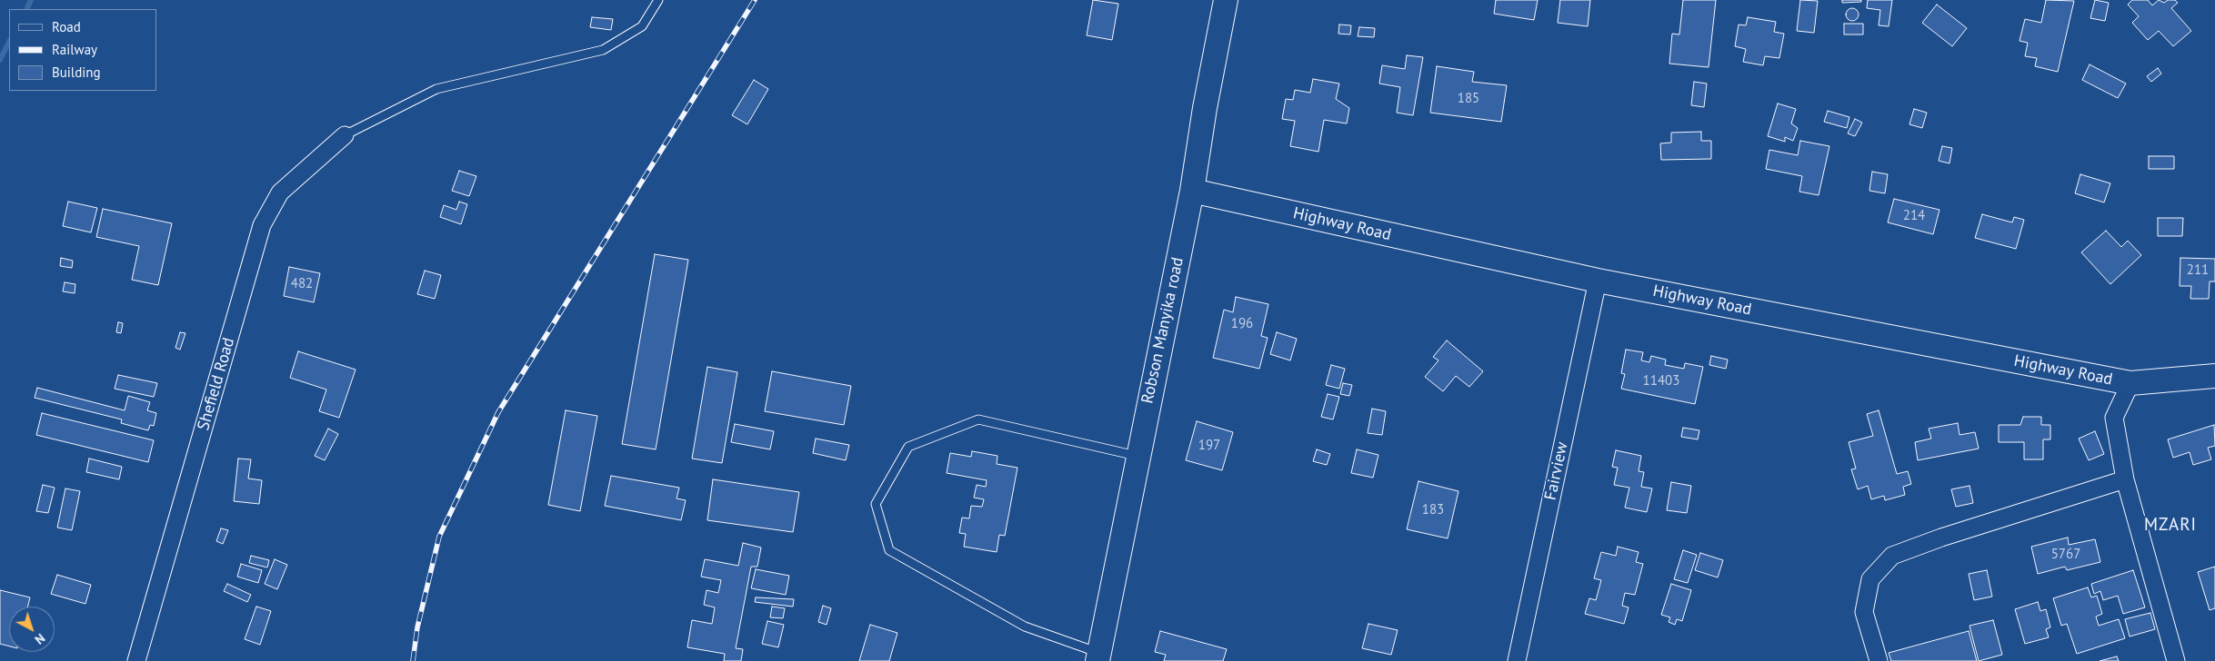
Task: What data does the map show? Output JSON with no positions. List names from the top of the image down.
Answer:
{
  "streets": {
    "street": [
      "Highway Road",
      "Robson Manyika road",
      "Shefield Road",
      "Fairview"
    ]
  },
  "crossings": [
    ["Highway Road", "Robson Manyika road"],
    ["Highway Road", "Fairview"]
  ],
  "districts": ["MZARI"],
  "house_numbers": [
    "185",
    "214",
    "211",
    "482",
    "196",
    "11403",
    "197",
    "183",
    "5767"
  ],
  "legend": ["Road", "Railway", "Building"],
  "north": "bottom right"
}
